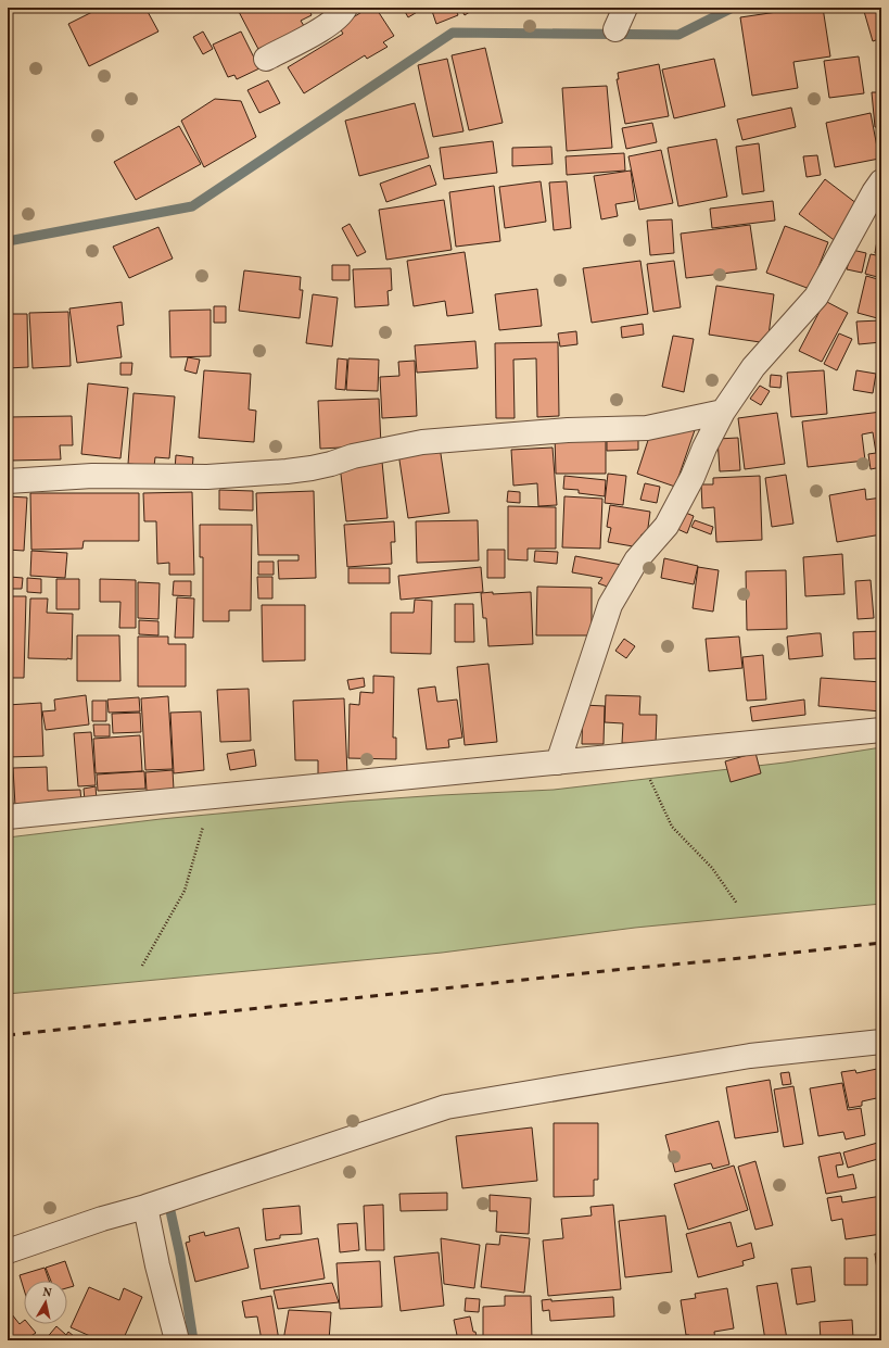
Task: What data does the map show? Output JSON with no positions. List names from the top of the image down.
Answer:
{
  "north": "top"
}
